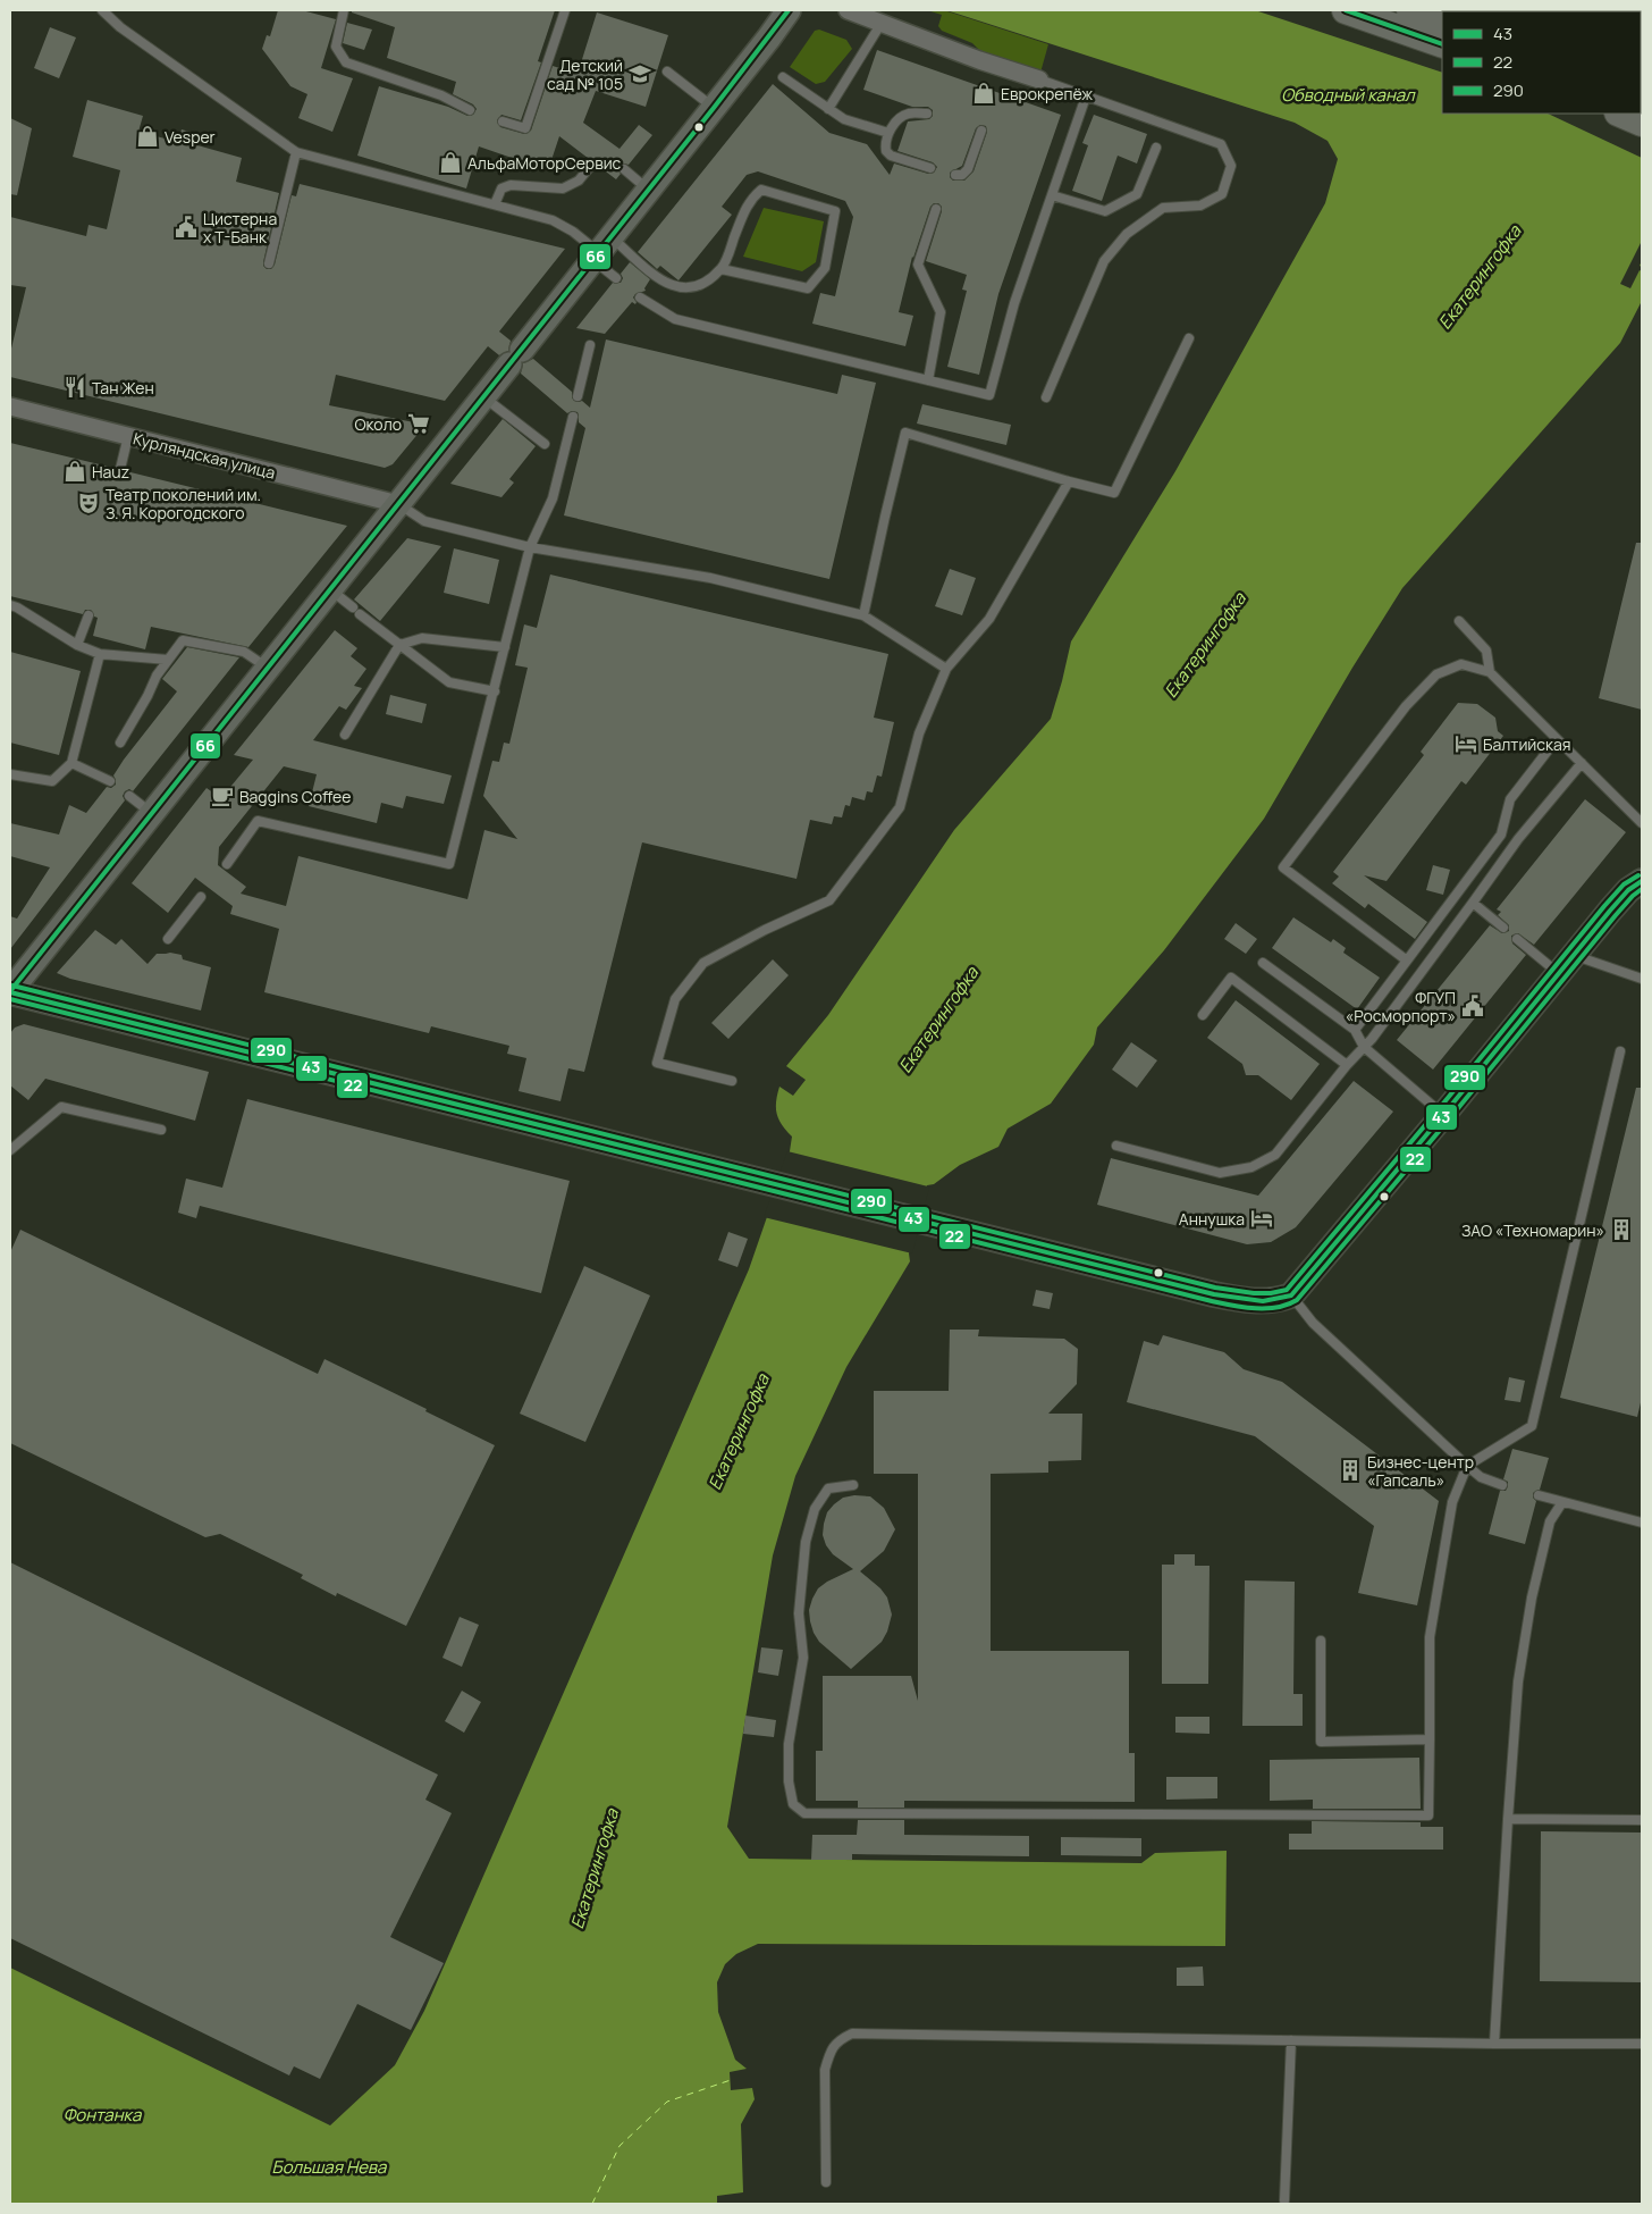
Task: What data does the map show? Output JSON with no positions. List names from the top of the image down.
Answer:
{
  "streets": {
    "street": ["Курляндская улица"]
  },
  "water": [
    "Обводный канал",
    "Екатерингофка",
    "Фонтанка",
    "Большая Нева"
  ],
  "places": {
    "school or university": ["Детский сад № 105"],
    "shop": [
      "Еврокрепёж",
      "Vesper",
      "АльфаМоторСервис",
      "Hauz"
    ],
    "public building": ["Цистерна х Т-Банк", "ФГУП «Росморпорт»"],
    "restaurant": ["Тан Жен"],
    "supermarket": ["Около"],
    "theatre": ["Театр поколений им. З. Я. Корогодского"],
    "hotel": ["Балтийская", "Аннушка"],
    "cafe": ["Baggins Coffee"],
    "building": ["ЗАО «Техномарин»", "Бизнес-центр «Гапсаль»"]
  },
  "lines": [
    "transit line 66",
    "transit line 290",
    "transit line 43",
    "transit line 22"
  ],
  "legend": ["43", "22", "290"]
}
